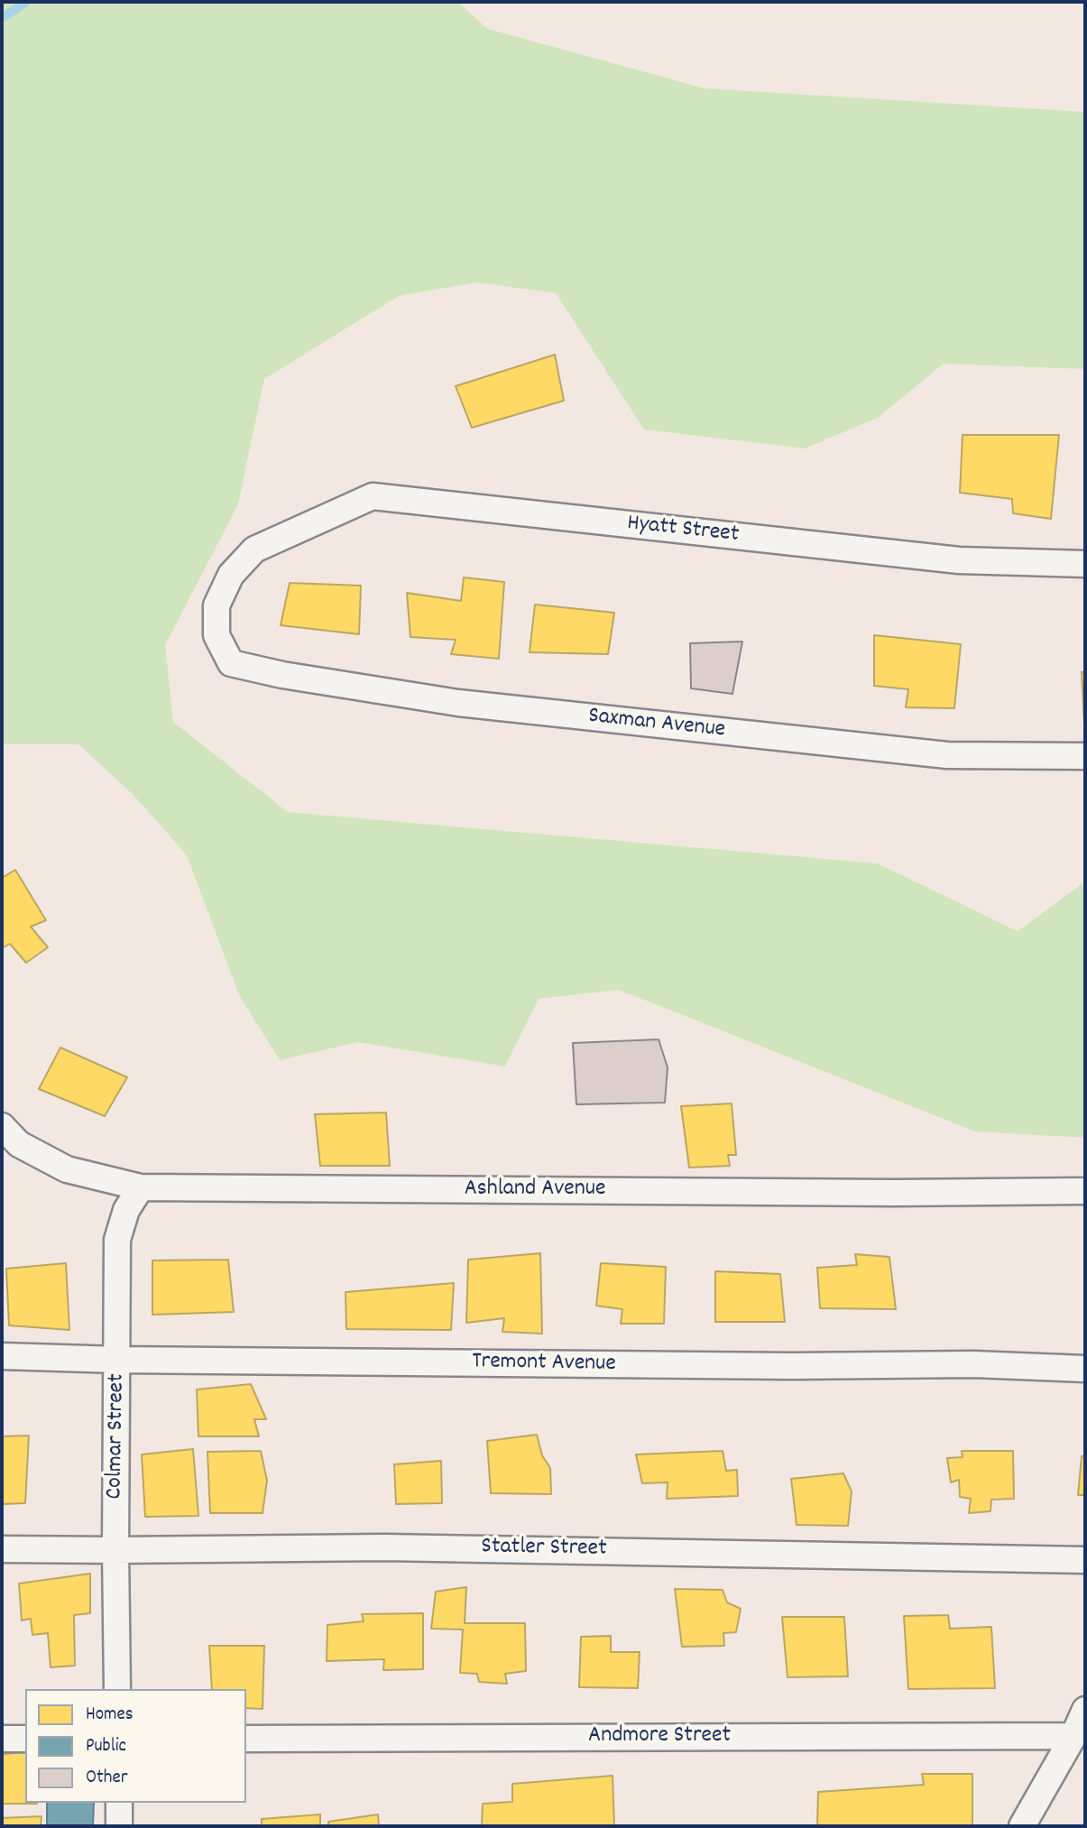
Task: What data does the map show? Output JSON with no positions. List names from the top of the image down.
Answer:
{
  "streets": {
    "street": [
      "Hyatt Street",
      "Saxman Avenue",
      "Ashland Avenue",
      "Tremont Avenue",
      "Colmar Street",
      "Statler Street",
      "Andmore Street"
    ]
  },
  "crossings": [
    ["Hyatt Street", "Saxman Avenue"],
    ["Ashland Avenue", "Colmar Street"],
    ["Tremont Avenue", "Colmar Street"],
    ["Colmar Street", "Statler Street"]
  ],
  "legend": ["Homes", "Public", "Other"]
}
